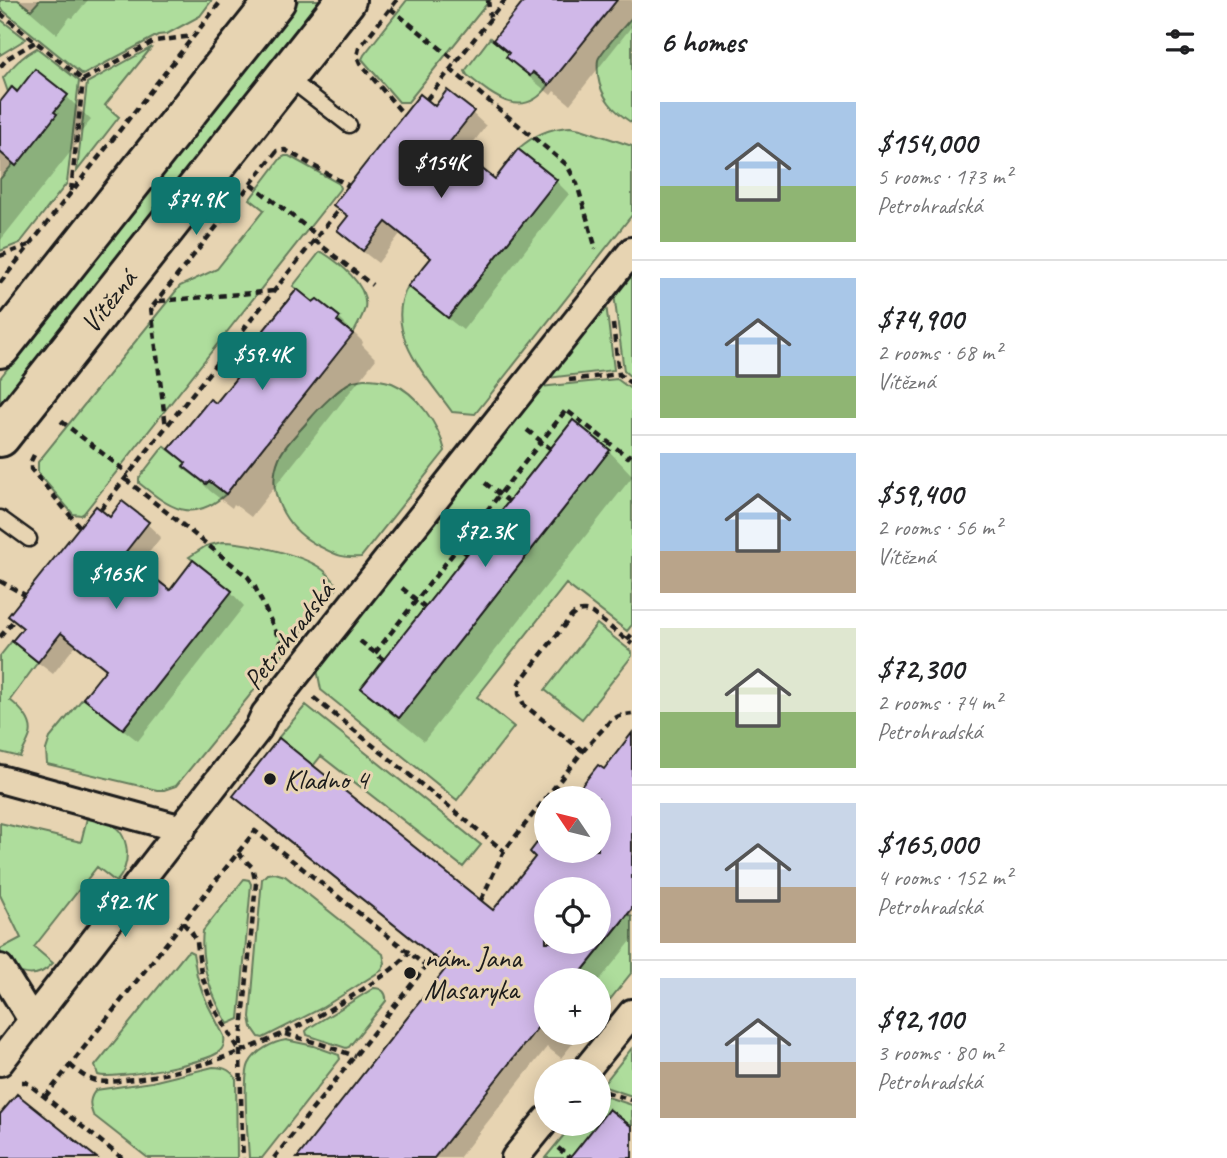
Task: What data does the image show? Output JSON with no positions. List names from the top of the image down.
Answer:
{
  "streets": {
    "main road": ["Vítězná"],
    "street": ["Petrohradská"]
  },
  "places": ["Kladno 4", "nám. Jana Masaryka"],
  "north": "top left",
  "page": {
    "heading": "6 homes",
    "list": [
      {
        "name": "$154,000",
        "note": "5 rooms · 173 m² · Petrohradská"
      },
      {
        "name": "$74,900",
        "note": "2 rooms · 68 m² · Vítězná"
      },
      {
        "name": "$59,400",
        "note": "2 rooms · 56 m² · Vítězná"
      },
      {
        "name": "$72,300",
        "note": "2 rooms · 74 m² · Petrohradská"
      },
      {
        "name": "$165,000",
        "note": "4 rooms · 152 m² · Petrohradská"
      },
      {
        "name": "$92,100",
        "note": "3 rooms · 80 m² · Petrohradská"
      }
    ],
    "price": [
      "$154K",
      "$74.9K",
      "$59.4K",
      "$72.3K",
      "$165K",
      "$92.1K"
    ],
    "map_buttons": ["+", "−"]
  }
}
